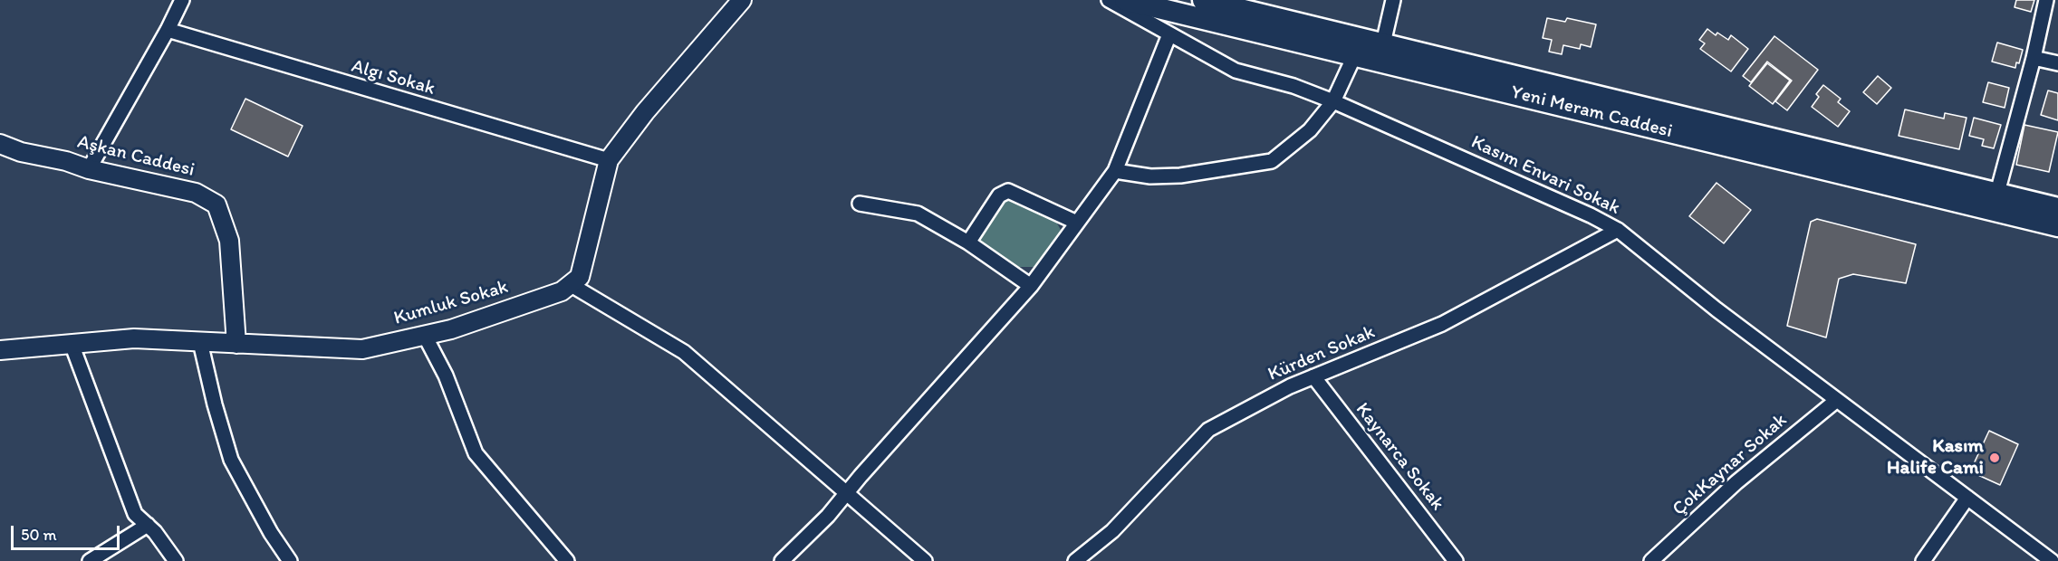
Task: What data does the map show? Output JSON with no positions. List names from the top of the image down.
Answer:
{
  "streets": {
    "main road": ["Yeni Meram Caddesi"],
    "street": [
      "Algı Sokak",
      "Aşkan Caddesi",
      "Kasım Envari Sokak",
      "Kumluk Sokak",
      "Kürden Sokak",
      "Kaynarca Sokak",
      "ÇokKaynar Sokak"
    ]
  },
  "crossings": [
    ["Algı Sokak", "Kumluk Sokak"],
    ["Aşkan Caddesi", "Kumluk Sokak"],
    ["Kasım Envari Sokak", "Kürden Sokak"],
    ["Kasım Envari Sokak", "ÇokKaynar Sokak"],
    ["Kürden Sokak", "Kaynarca Sokak"]
  ],
  "places": ["Kasım Halife Cami"],
  "scale_bar": "50 m"
}
